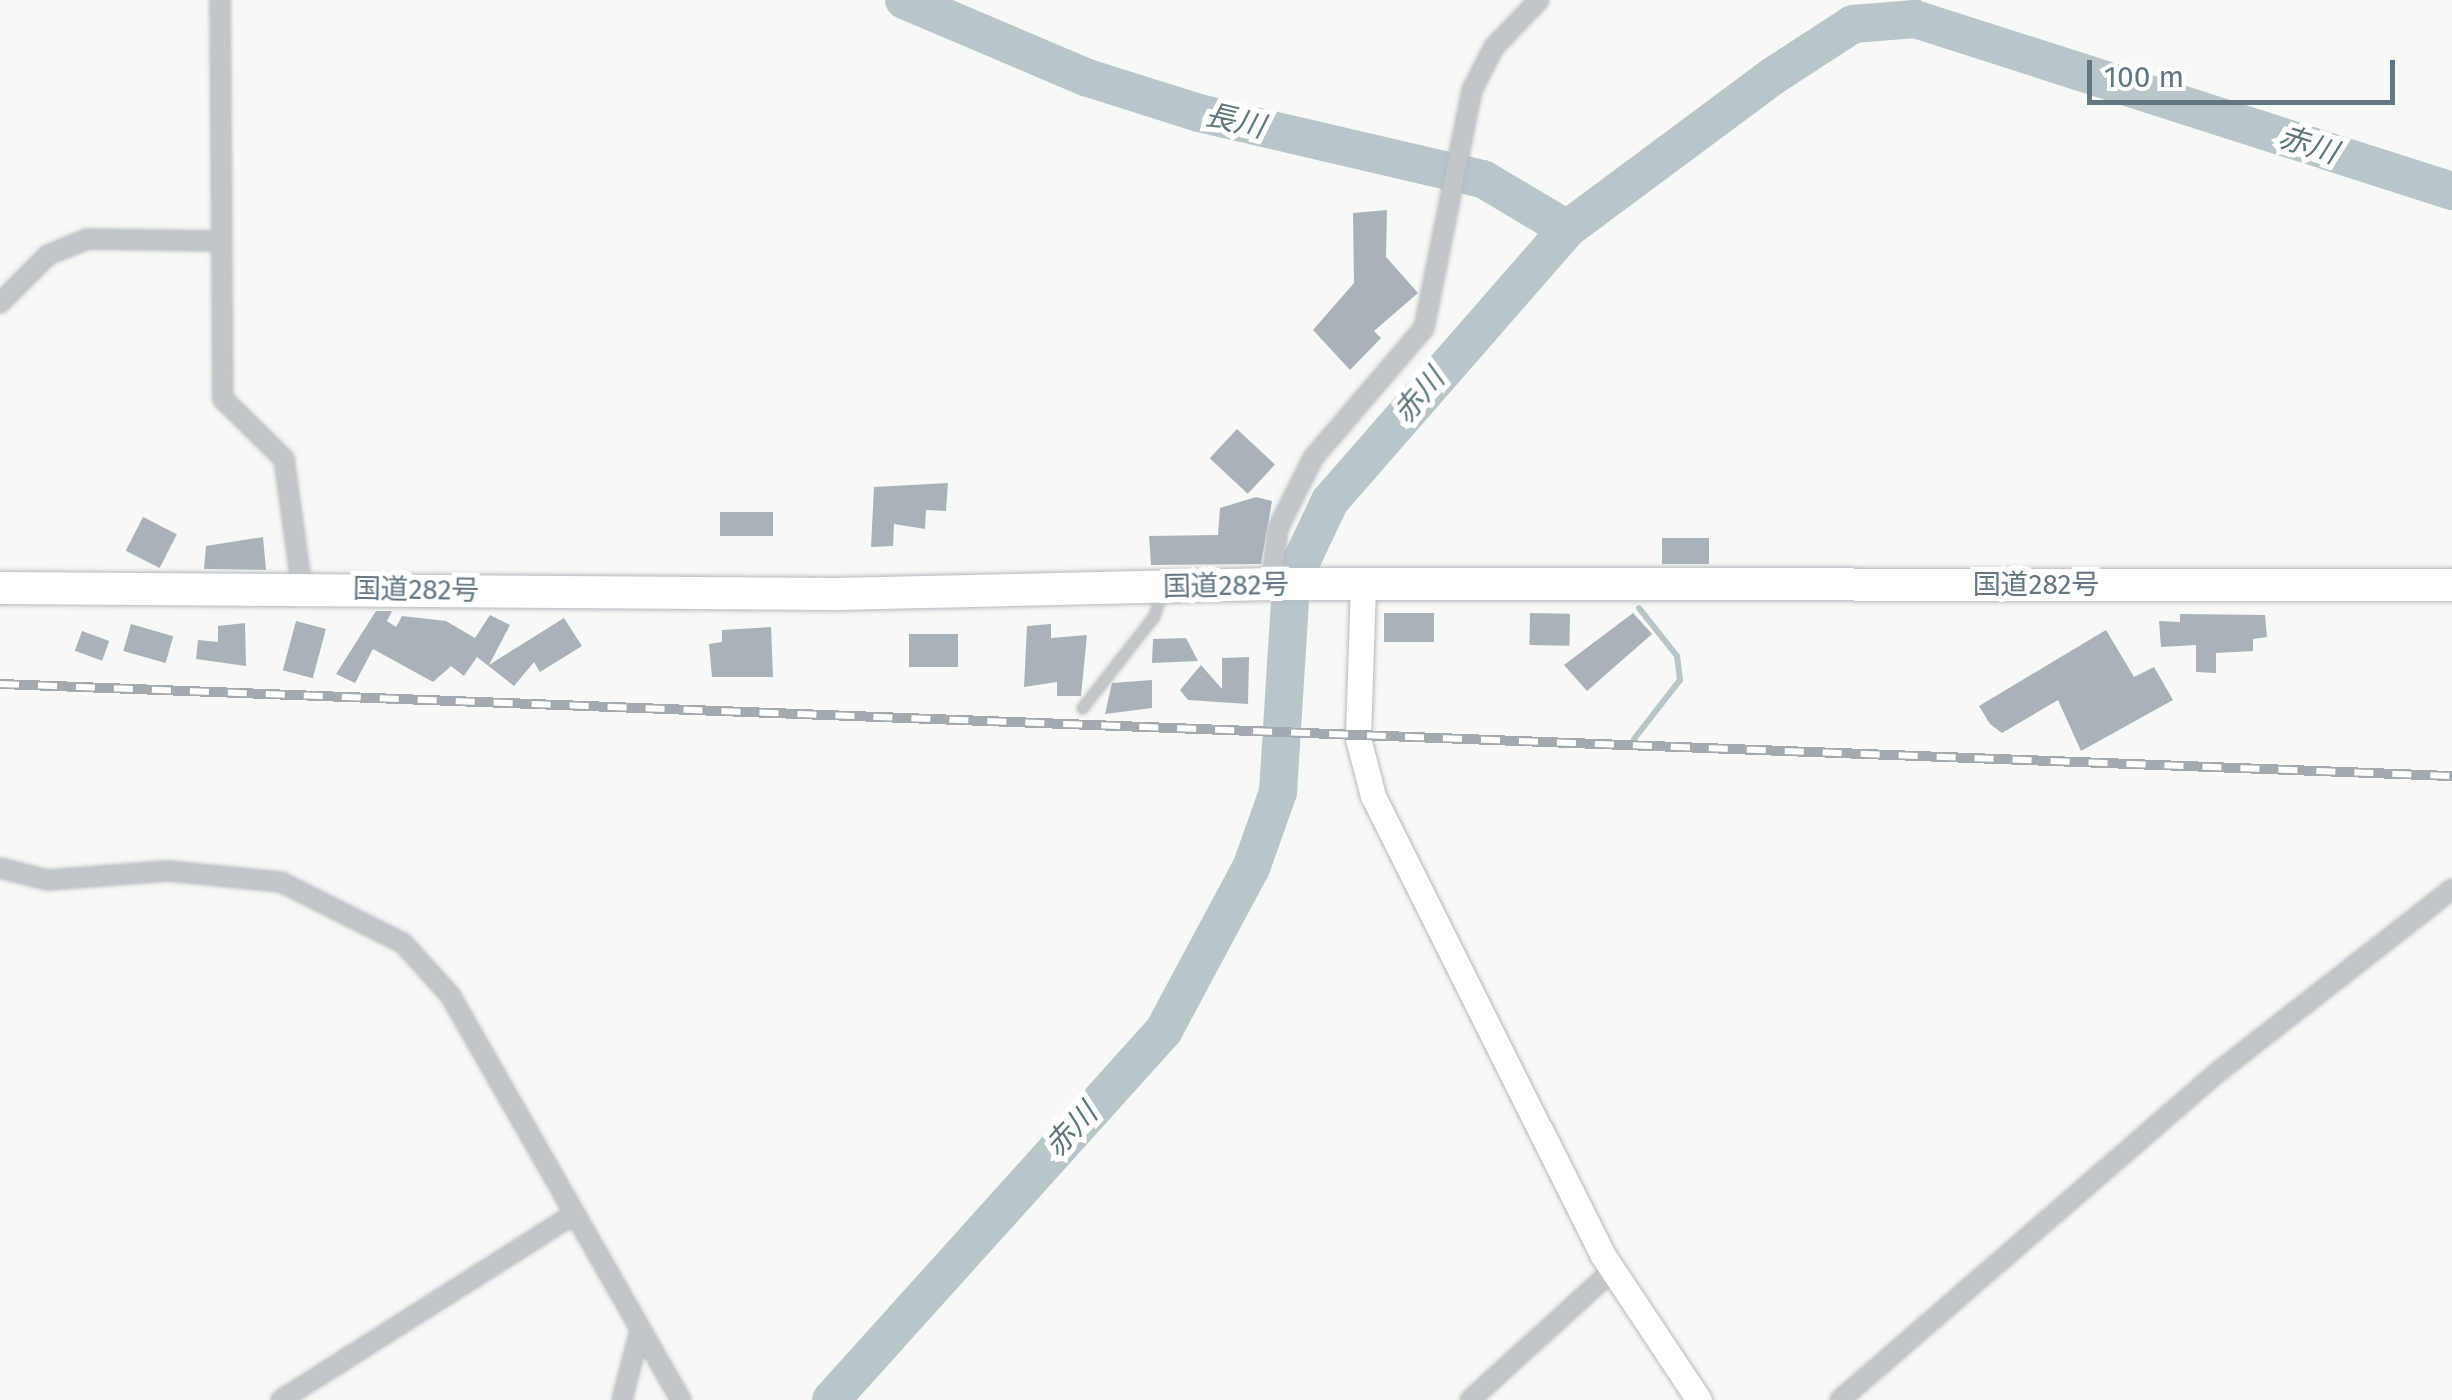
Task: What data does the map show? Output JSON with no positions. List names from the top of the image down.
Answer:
{
  "streets": {
    "highway": ["国道282号"]
  },
  "water": ["長川", "赤川"],
  "scale_bar": "100 m"
}
